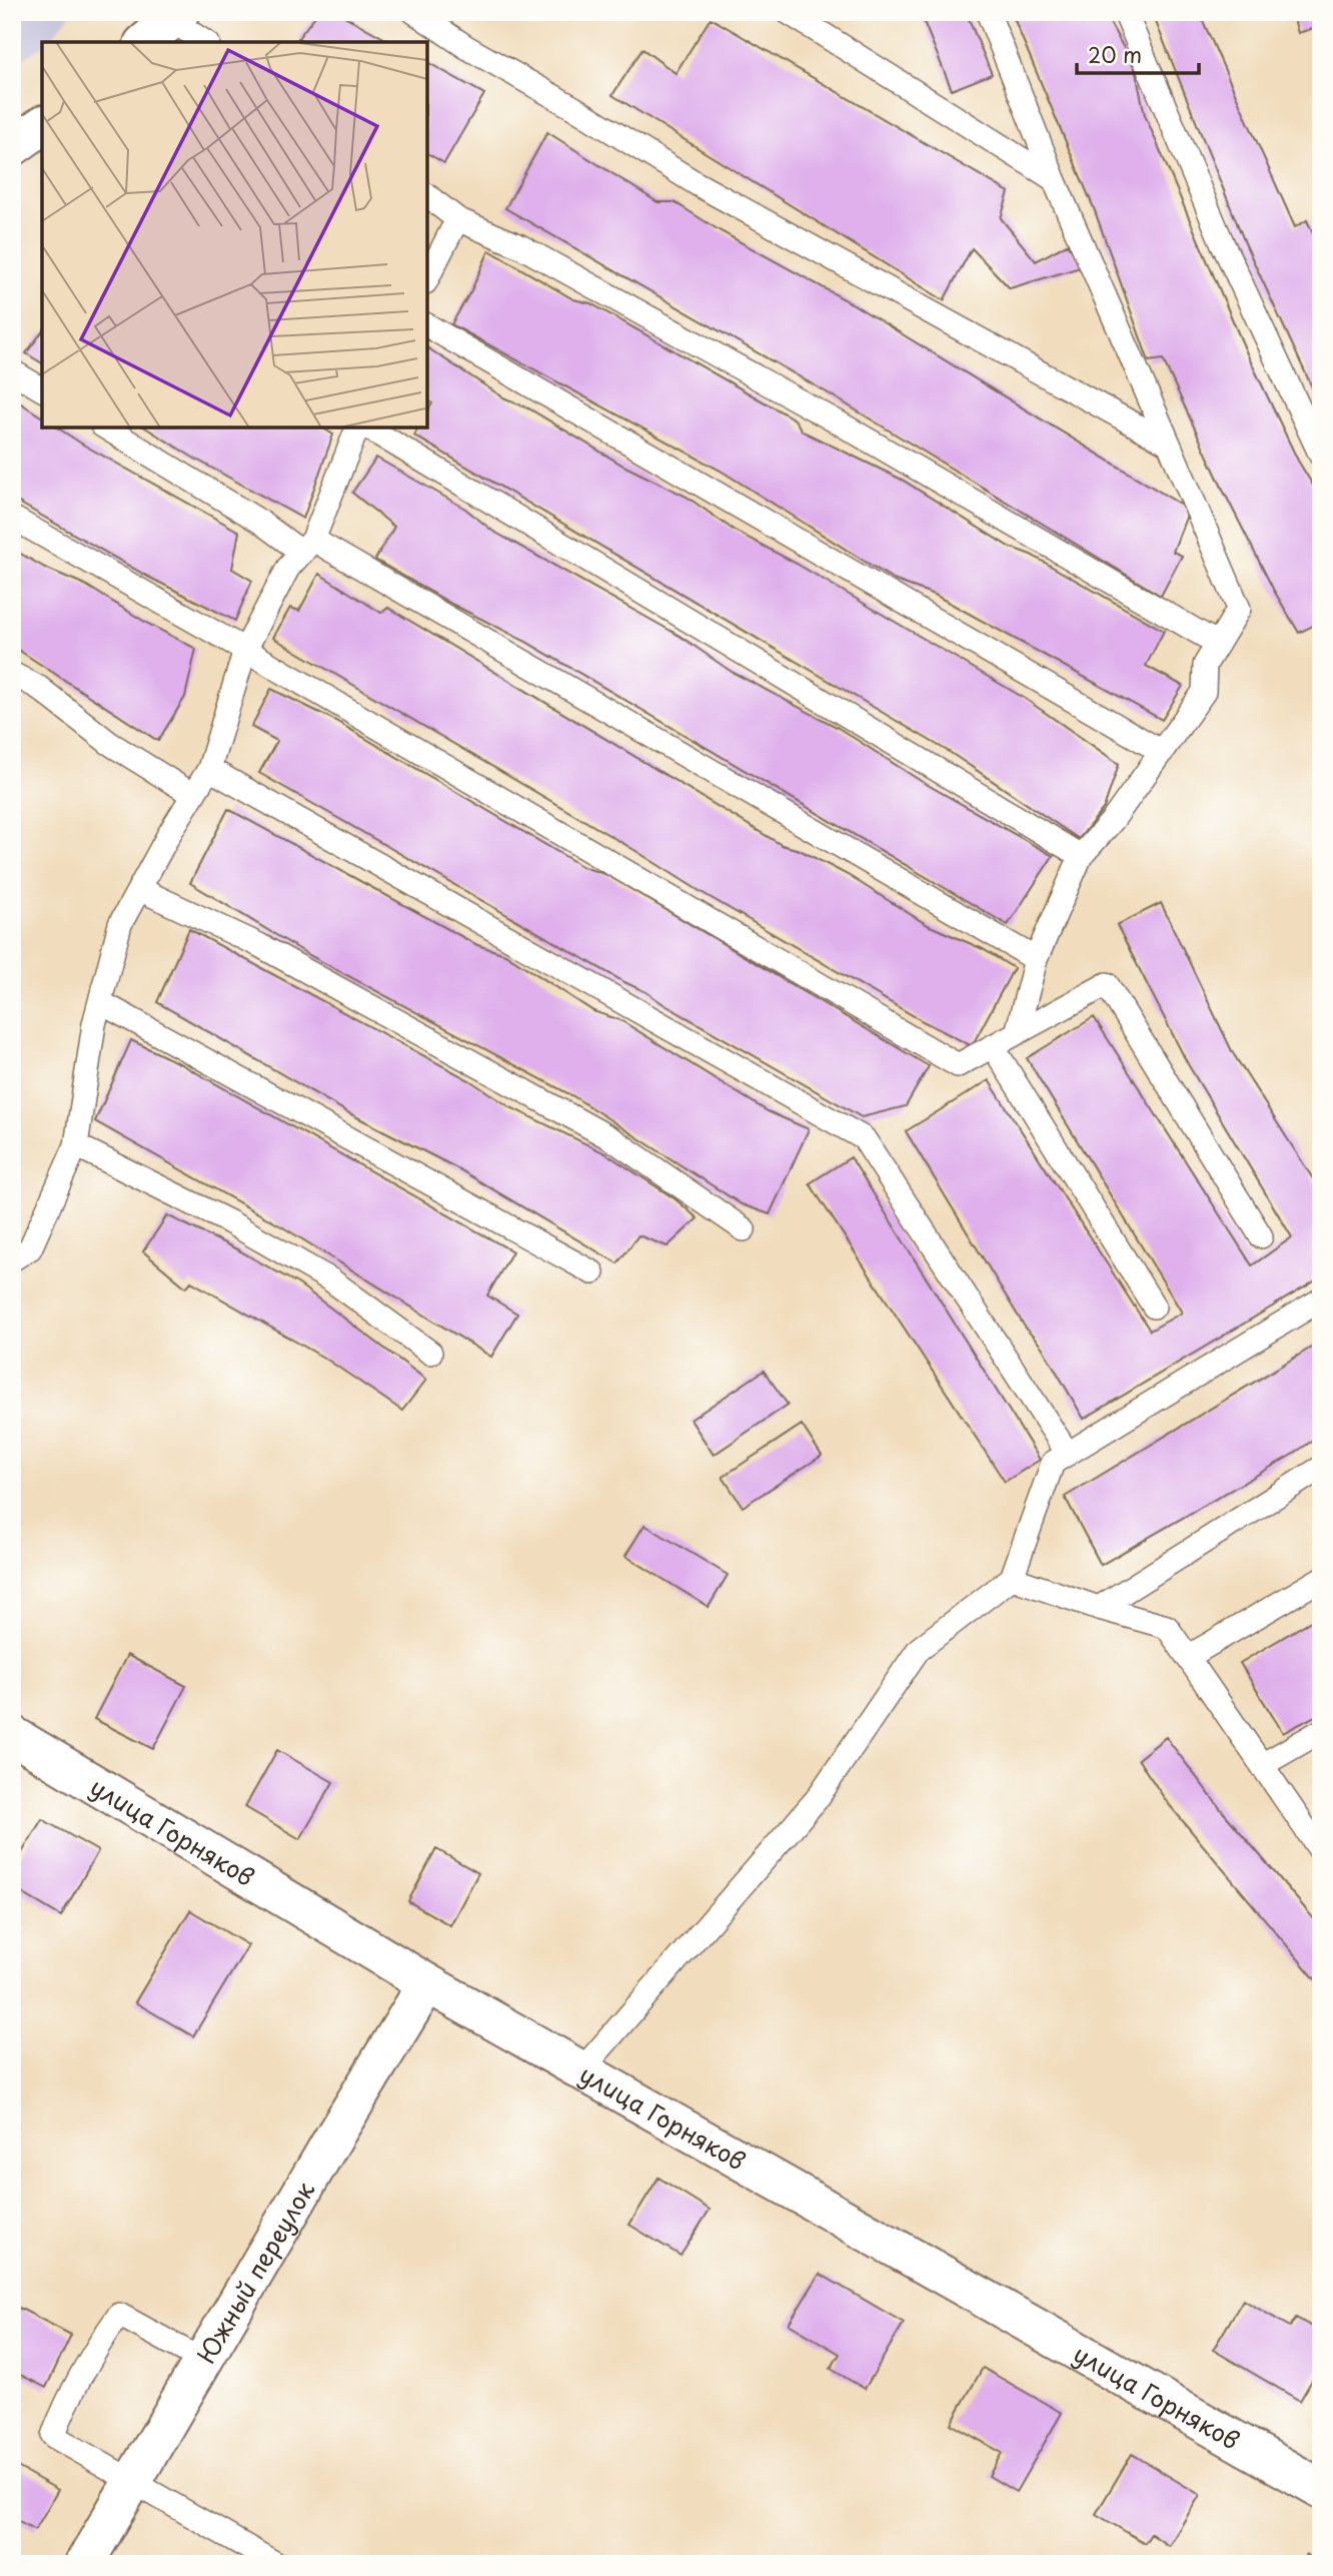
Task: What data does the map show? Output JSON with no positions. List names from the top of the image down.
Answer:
{
  "streets": {
    "street": ["улица Горняков", "Южный переулок"]
  },
  "crossings": [
    ["улица Горняков", "Южный переулок"]
  ],
  "scale_bar": "20 m"
}
